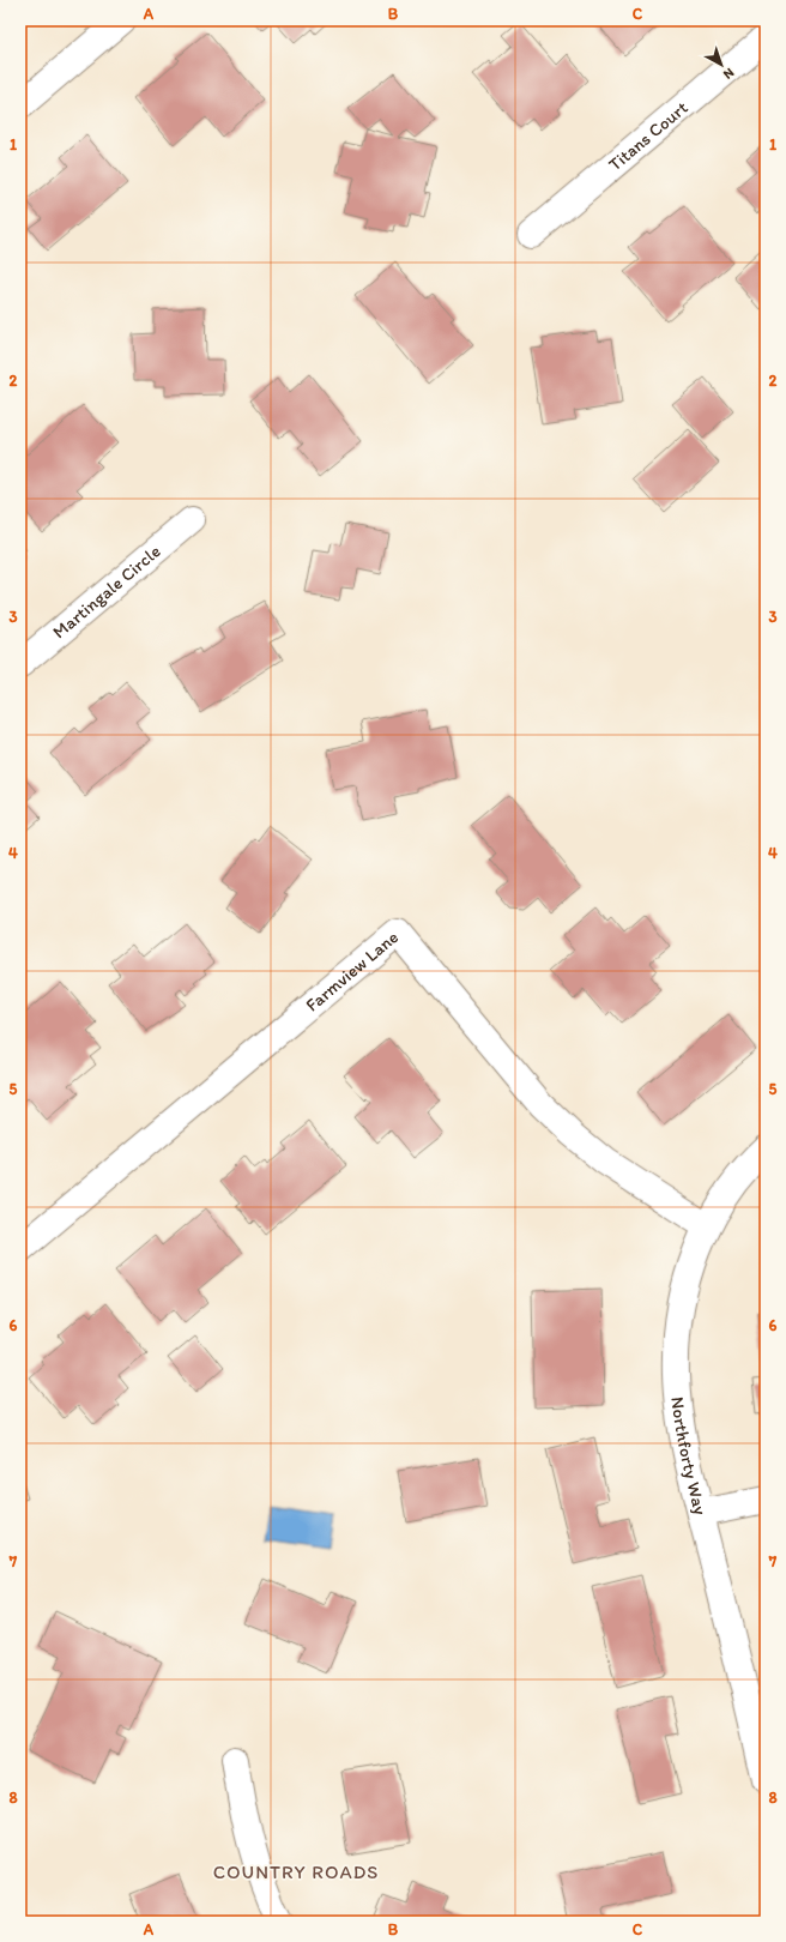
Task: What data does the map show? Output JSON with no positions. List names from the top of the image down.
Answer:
{
  "streets": {
    "street": [
      "Titans Court",
      "Martingale Circle",
      "Farmview Lane",
      "Northforty Way"
    ]
  },
  "crossings": [
    ["Farmview Lane", "Northforty Way"]
  ],
  "districts": ["COUNTRY ROADS"],
  "north": "bottom right",
  "grid": {
    "columns": ["A", "B", "C"],
    "rows": [
      "1",
      "2",
      "3",
      "4",
      "5",
      "6",
      "7",
      "8"
    ]
  }
}
